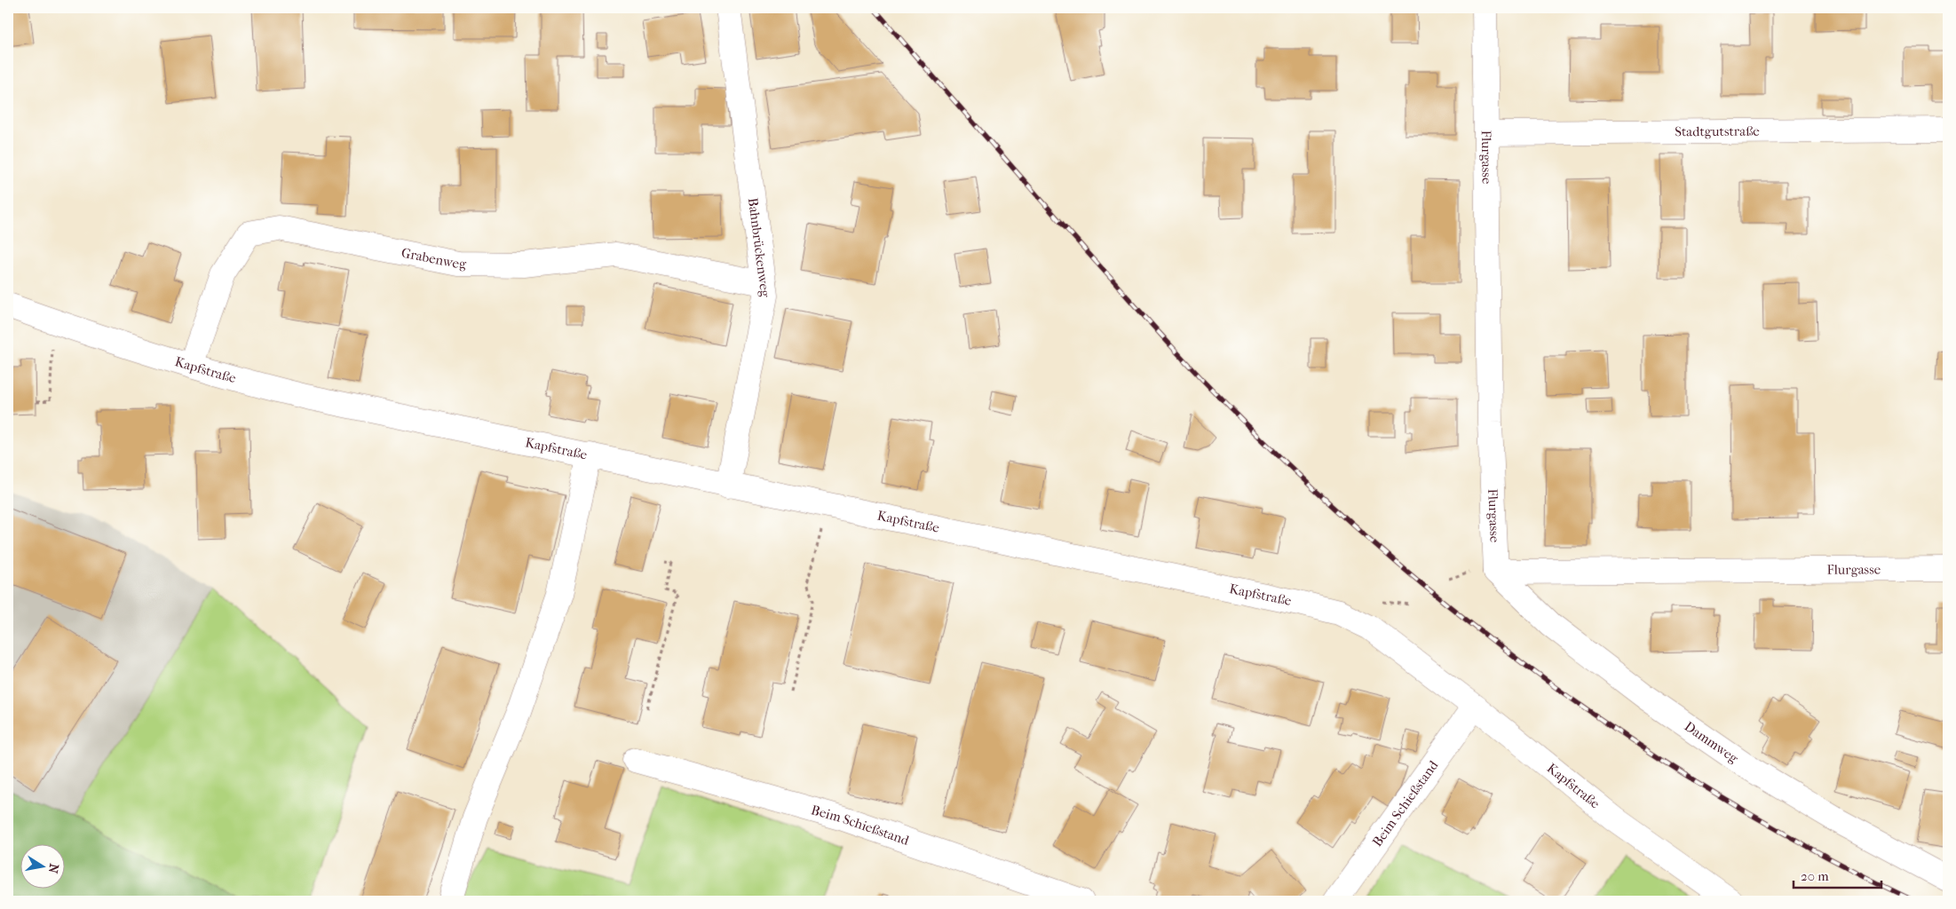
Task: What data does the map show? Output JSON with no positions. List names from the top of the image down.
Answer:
{
  "streets": {
    "street": [
      "Stadtgutstraße",
      "Flurgasse",
      "Bahnbrückenweg",
      "Grabenweg",
      "Kapfstraße",
      "Dammweg",
      "Beim Schießstand"
    ]
  },
  "crossings": [
    ["Stadtgutstraße", "Flurgasse"],
    ["Flurgasse", "Dammweg"],
    ["Bahnbrückenweg", "Grabenweg"],
    ["Bahnbrückenweg", "Kapfstraße"],
    ["Grabenweg", "Kapfstraße"],
    ["Kapfstraße", "Beim Schießstand"]
  ],
  "scale_bar": "20 m",
  "north": "right"
}
